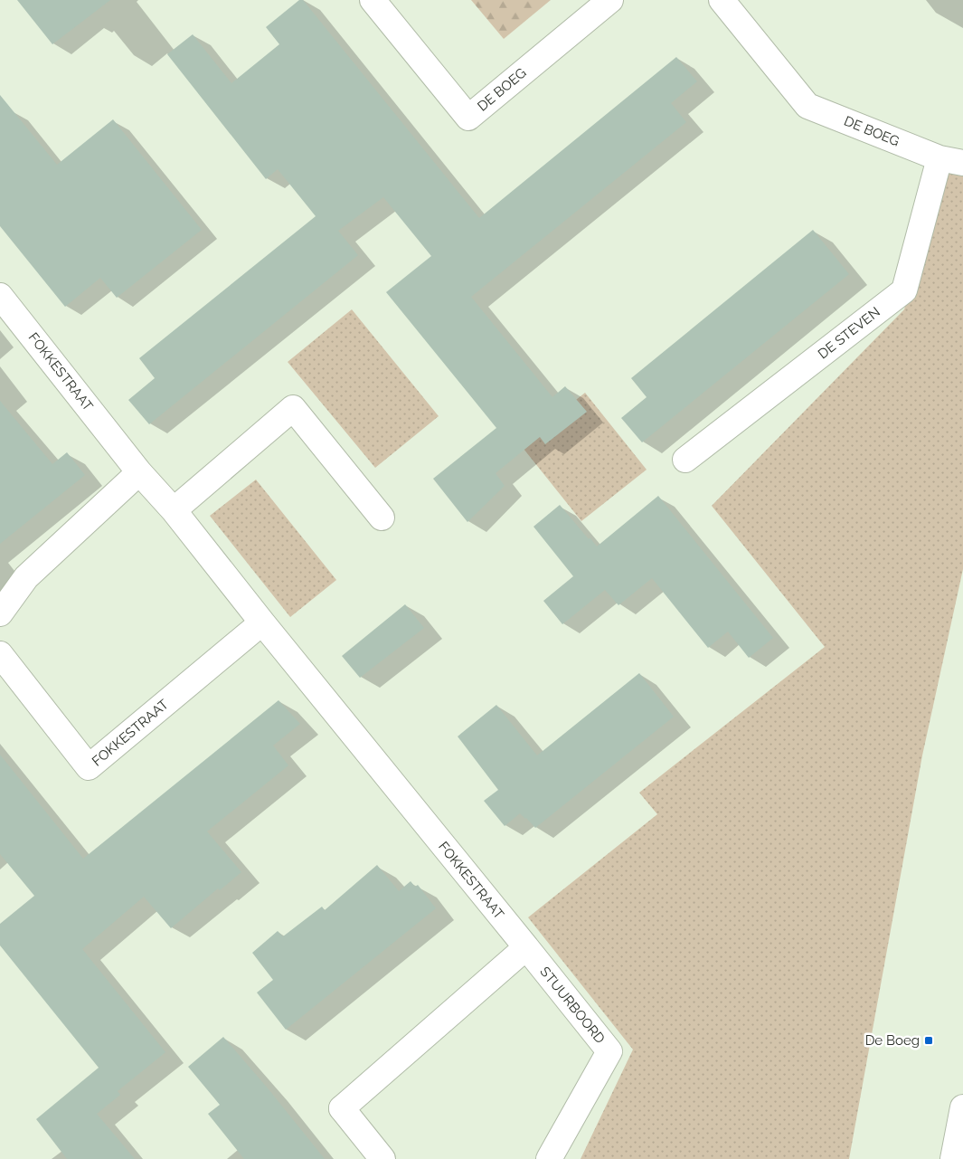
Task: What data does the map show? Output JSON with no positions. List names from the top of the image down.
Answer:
{
  "streets": {
    "street": [
      "DE BOEG",
      "DE STEVEN",
      "FOKKESTRAAT",
      "STUURBOORD"
    ]
  },
  "crossings": [
    ["DE BOEG", "DE STEVEN"],
    ["FOKKESTRAAT", "STUURBOORD"]
  ],
  "places": {
    "transit": ["De Boeg"]
  }
}
